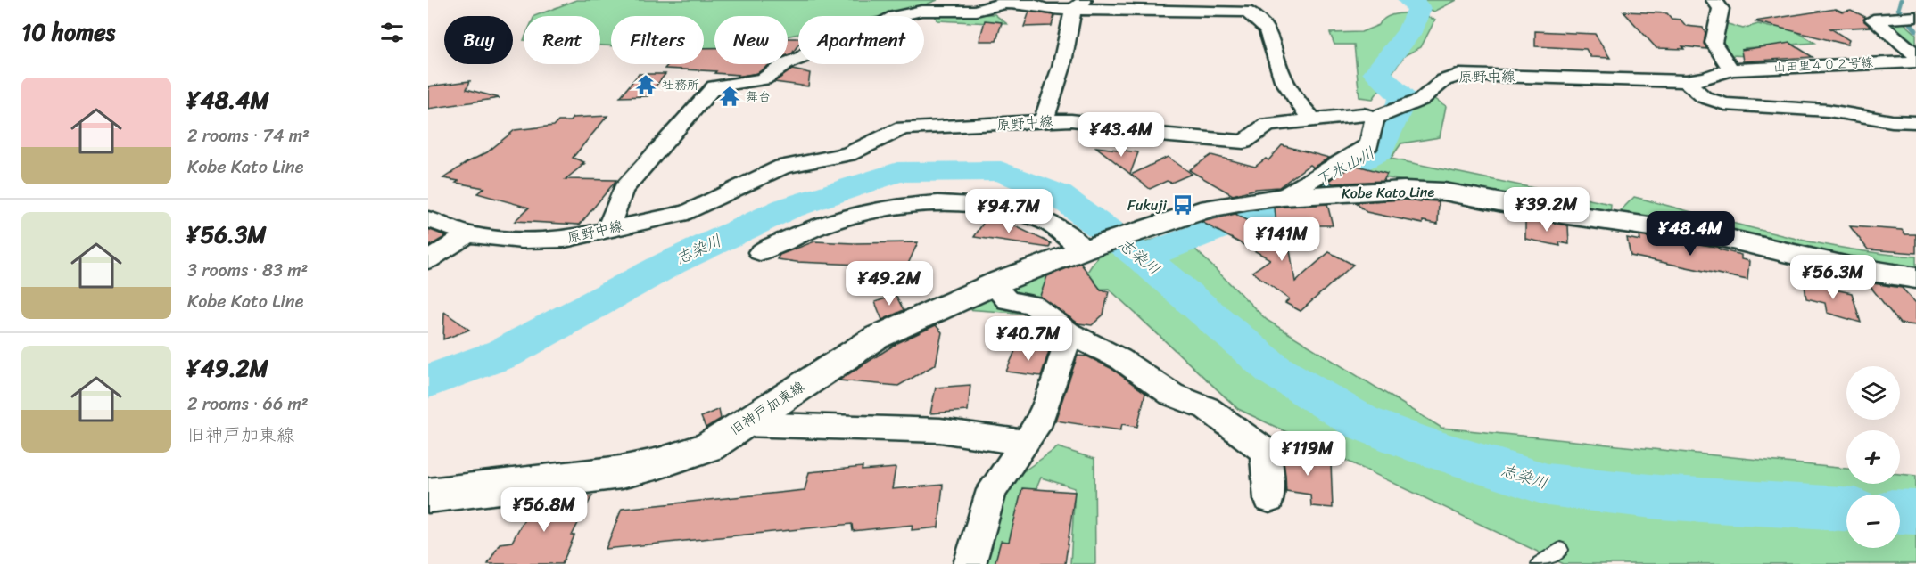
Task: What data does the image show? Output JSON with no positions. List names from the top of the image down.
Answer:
{
  "streets": {
    "street": [
      "山田里４０２号線",
      "原野中線",
      "Kobe Kato Line",
      "旧神戸加東線"
    ]
  },
  "crossings": [
    ["山田里４０２号線", "原野中線"],
    ["Kobe Kato Line", "旧神戸加東線"]
  ],
  "water": ["下氷山川", "志染川"],
  "places": {
    "temple": ["社務所", "舞台"],
    "bus stop": ["Fukuji"]
  },
  "page": {
    "heading": "10 homes",
    "chip": [
      "Buy",
      "Rent",
      "Filters",
      "New",
      "Apartment"
    ],
    "list": [
      {
        "name": "¥48.4M",
        "note": "2 rooms · 74 m² · Kobe Kato Line"
      },
      {
        "name": "¥56.3M",
        "note": "3 rooms · 83 m² · Kobe Kato Line"
      },
      {
        "name": "¥49.2M",
        "note": "2 rooms · 66 m² · 旧神戸加東線"
      }
    ],
    "price": [
      "¥43.4M",
      "¥39.2M",
      "¥94.7M",
      "¥48.4M",
      "¥141M",
      "¥56.3M",
      "¥49.2M",
      "¥40.7M",
      "¥119M",
      "¥56.8M"
    ],
    "map_buttons": ["+", "−"]
  }
}
